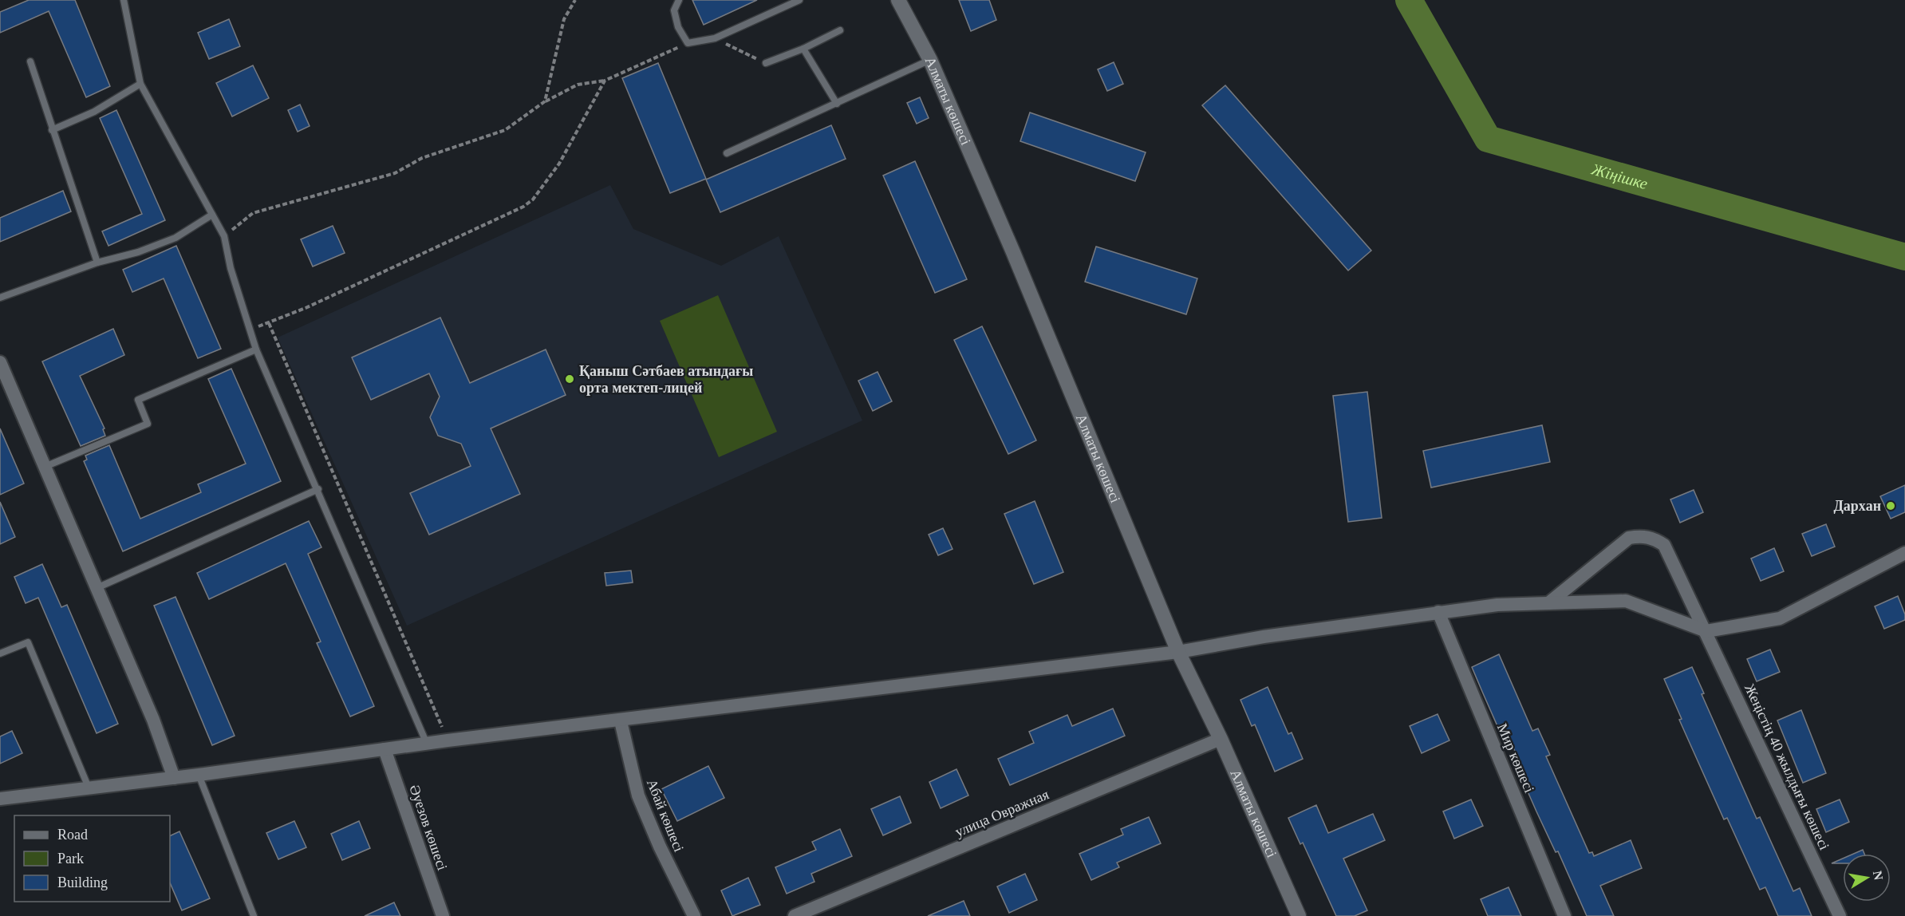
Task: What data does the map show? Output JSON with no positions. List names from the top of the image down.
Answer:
{
  "streets": {
    "street": [
      "Алматы көшесі",
      "Мир көшесі",
      "Жеңістің 40 жылдығы көшесі",
      "улица Овражная",
      "Абай көшесі",
      "Әуезов көшесі"
    ]
  },
  "crossings": [
    ["Алматы көшесі", "улица Овражная"]
  ],
  "water": ["Жіңішке"],
  "places": ["Қаныш Сәтбаев атындағы орта мектеп-лицей", "Дархан"],
  "legend": ["Road", "Park", "Building"],
  "north": "right"
}
